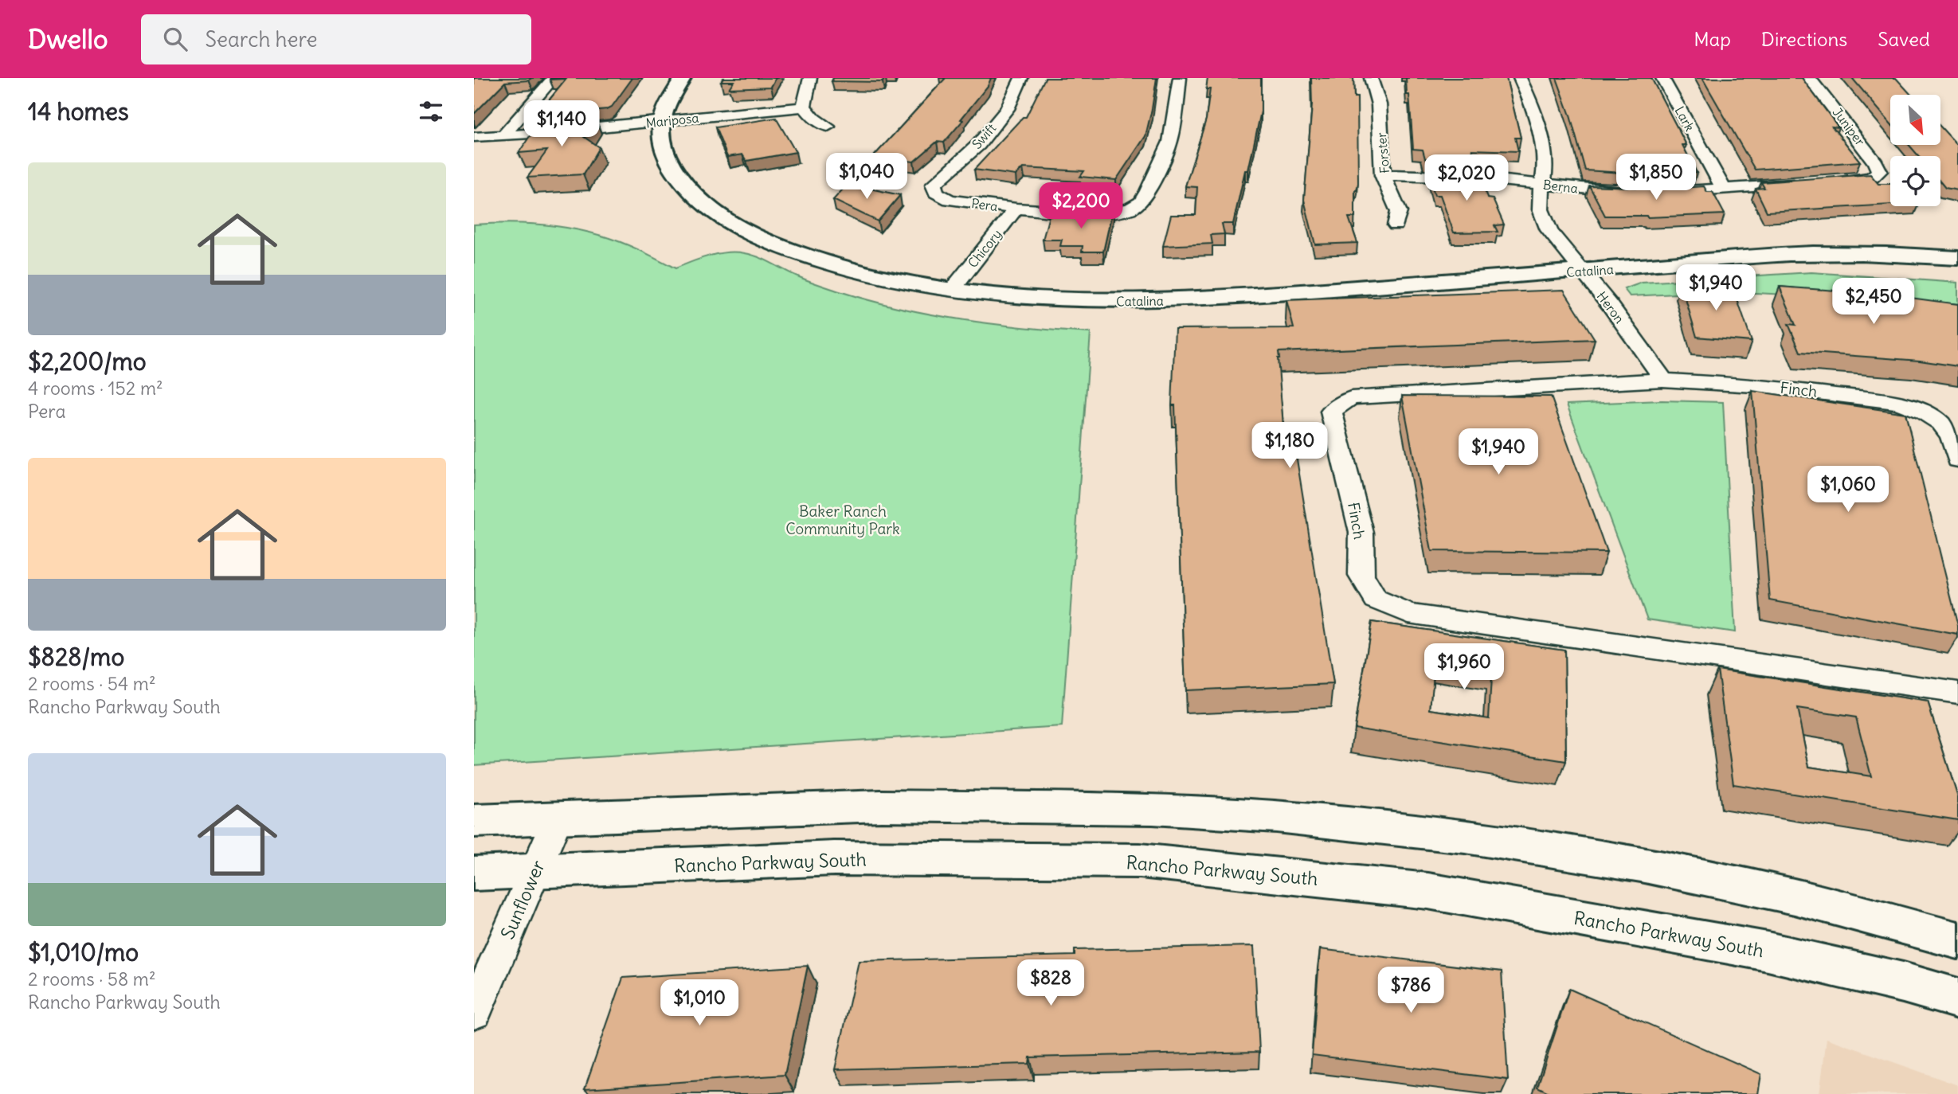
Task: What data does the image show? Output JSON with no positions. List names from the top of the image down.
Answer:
{
  "streets": {
    "street": [
      "Lark",
      "Mariposa",
      "Juniper",
      "Swift",
      "Forster",
      "Berna",
      "Pera",
      "Chicory",
      "Catalina",
      "Heron",
      "Finch",
      "Rancho Parkway South",
      "Sunflower"
    ]
  },
  "crossings": [
    ["Lark", "Juniper"],
    ["Mariposa", "Catalina"],
    ["Swift", "Pera"],
    ["Forster", "Berna"],
    ["Berna", "Heron"],
    ["Pera", "Chicory"],
    ["Chicory", "Catalina"],
    ["Catalina", "Heron"],
    ["Heron", "Finch"],
    ["Rancho Parkway South", "Sunflower"]
  ],
  "parks": ["Baker Ranch Community Park"],
  "north": "bottom right",
  "page": {
    "header": "Dwello",
    "search": "Search here",
    "nav": ["Map", "Directions", "Saved"],
    "heading": "14 homes",
    "price": [
      "$1,140",
      "$1,040",
      "$1,850",
      "$2,020",
      "$2,200",
      "$1,940",
      "$2,450",
      "$1,180",
      "$1,940",
      "$1,060",
      "$1,960",
      "$828",
      "$786",
      "$1,010"
    ],
    "list": [
      {
        "name": "$2,200/mo",
        "note": "4 rooms · 152 m² · Pera"
      },
      {
        "name": "$828/mo",
        "note": "2 rooms · 54 m² · Rancho Parkway South"
      },
      {
        "name": "$1,010/mo",
        "note": "2 rooms · 58 m² · Rancho Parkway South"
      }
    ]
  }
}
